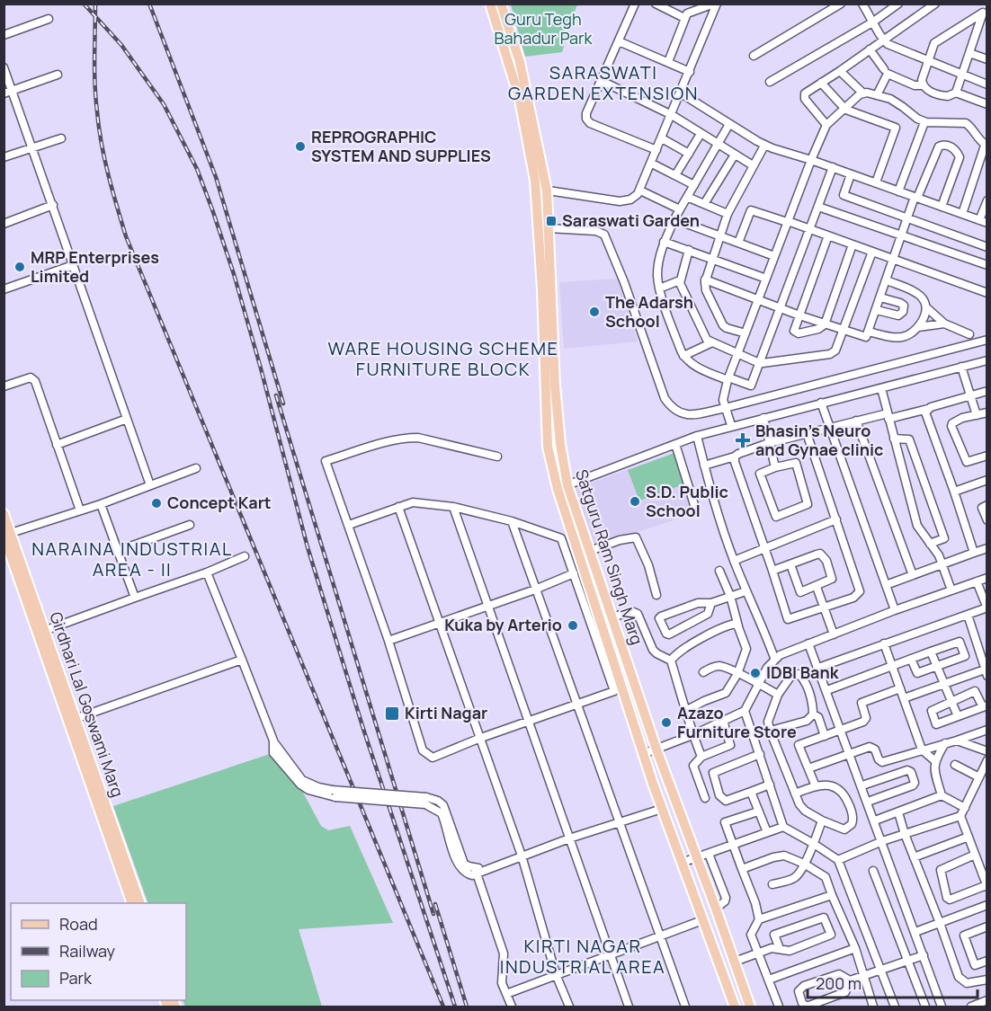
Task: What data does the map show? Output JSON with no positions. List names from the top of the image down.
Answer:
{
  "streets": {
    "main road": ["Satguru Ram Singh Marg", "Girdhari Lal Goswami Marg"]
  },
  "districts": [
    "SARASWATI GARDEN EXTENSION",
    "WARE HOUSING SCHEME FURNITURE BLOCK",
    "NARAINA INDUSTRIAL AREA - II",
    "KIRTI NAGAR INDUSTRIAL AREA"
  ],
  "parks": ["Guru Tegh Bahadur Park"],
  "places": {
    "other": [
      "REPROGRAPHIC SYSTEM AND SUPPLIES",
      "MRP Enterprises Limited",
      "The Adarsh School",
      "S.D. Public School",
      "Concept Kart",
      "Kuka by Arterio",
      "IDBI Bank",
      "Azazo Furniture Store"
    ],
    "transit": ["Saraswati Garden", "Kirti Nagar"],
    "health": ["Bhasin's Neuro and Gynae clinic"]
  },
  "legend": ["Road", "Railway", "Park"],
  "scale_bar": "200 m"
}
